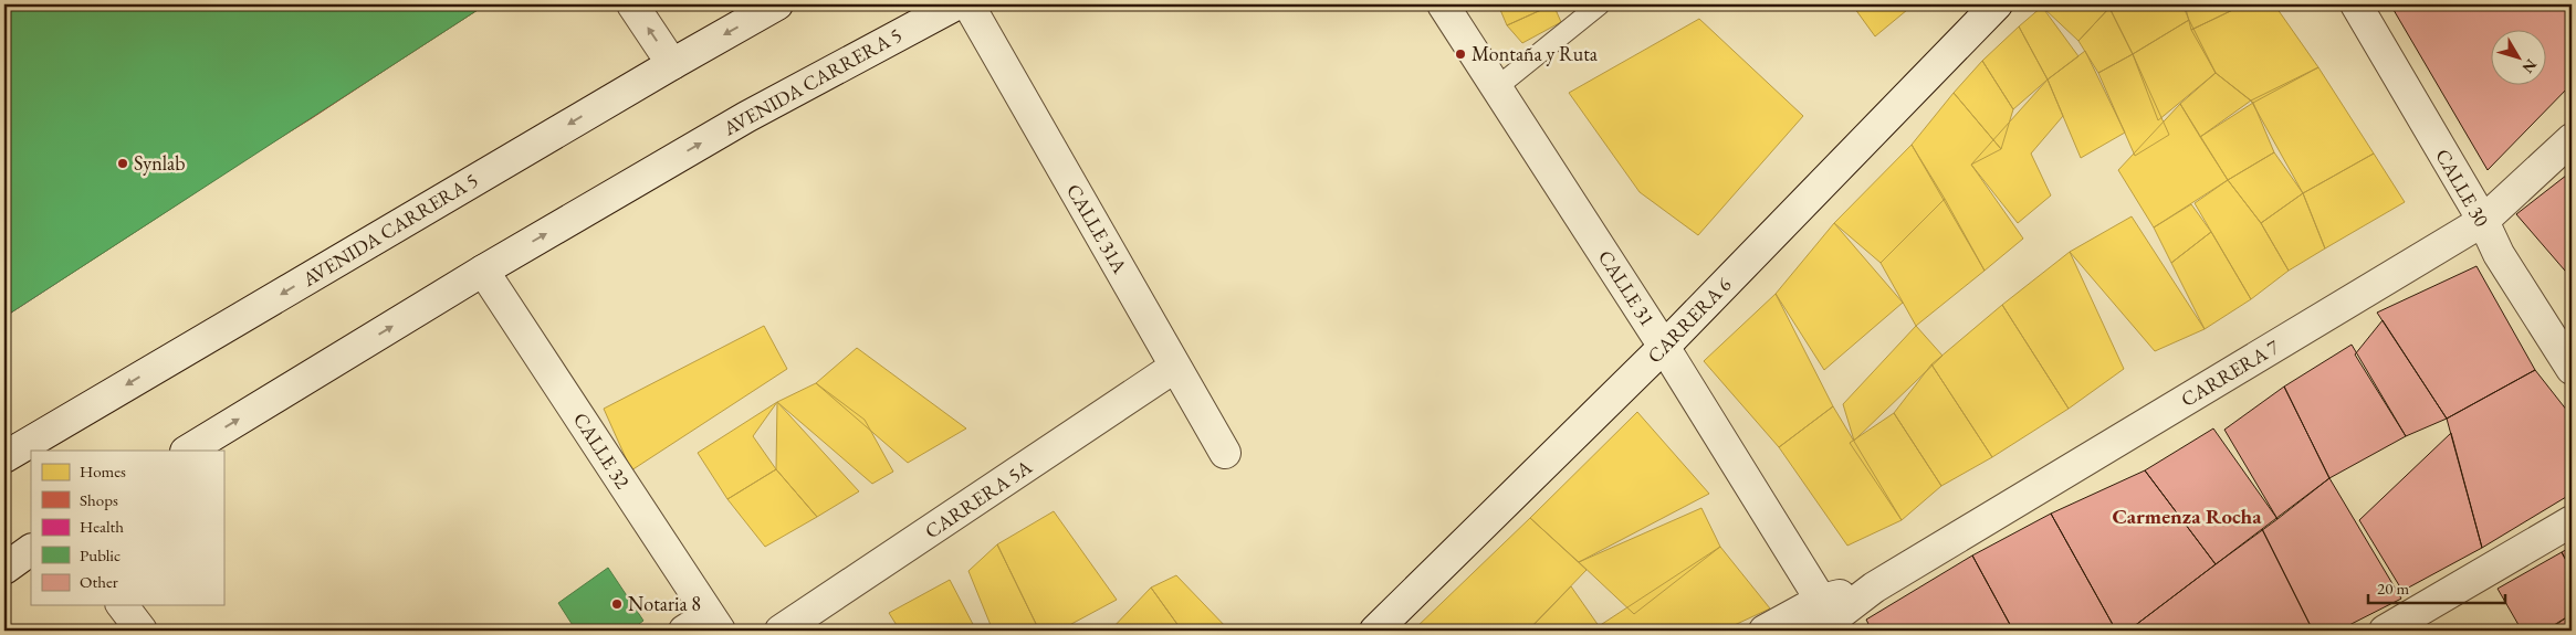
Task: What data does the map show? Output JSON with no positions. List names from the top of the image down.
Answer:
{
  "streets": {
    "street": [
      "AVENIDA CARRERA 5",
      "CALLE 30",
      "CALLE 31A",
      "CALLE 31",
      "CARRERA 6",
      "CARRERA 7",
      "CALLE 32",
      "CARRERA 5A"
    ]
  },
  "crossings": [
    ["AVENIDA CARRERA 5", "CALLE 32"],
    ["CALLE 30", "CARRERA 7"],
    ["CALLE 31A", "CARRERA 5A"],
    ["CALLE 31", "CARRERA 6"],
    ["CALLE 31", "CARRERA 7"]
  ],
  "districts": ["Carmenza Rocha"],
  "places": ["Montaña y Ruta", "Synlab", "Notaria 8"],
  "legend": [
    "Homes",
    "Shops",
    "Health",
    "Public",
    "Other"
  ],
  "scale_bar": "20 m",
  "north": "bottom right"
}
